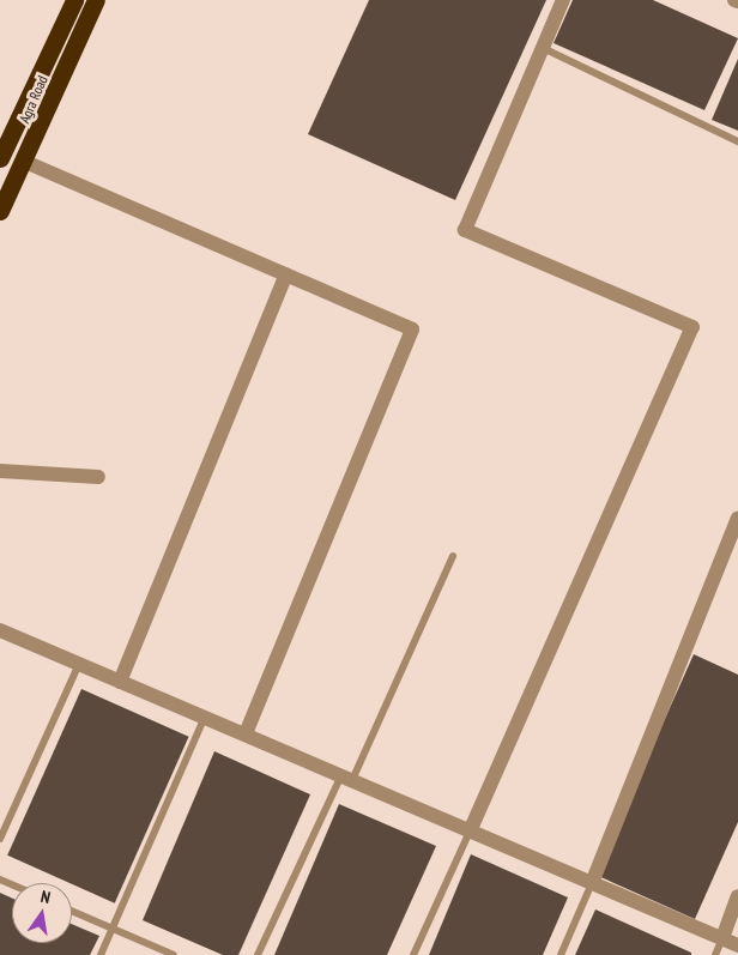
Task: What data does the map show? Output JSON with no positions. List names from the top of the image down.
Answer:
{
  "streets": {
    "highway": ["Agra Road"]
  },
  "north": "top"
}
